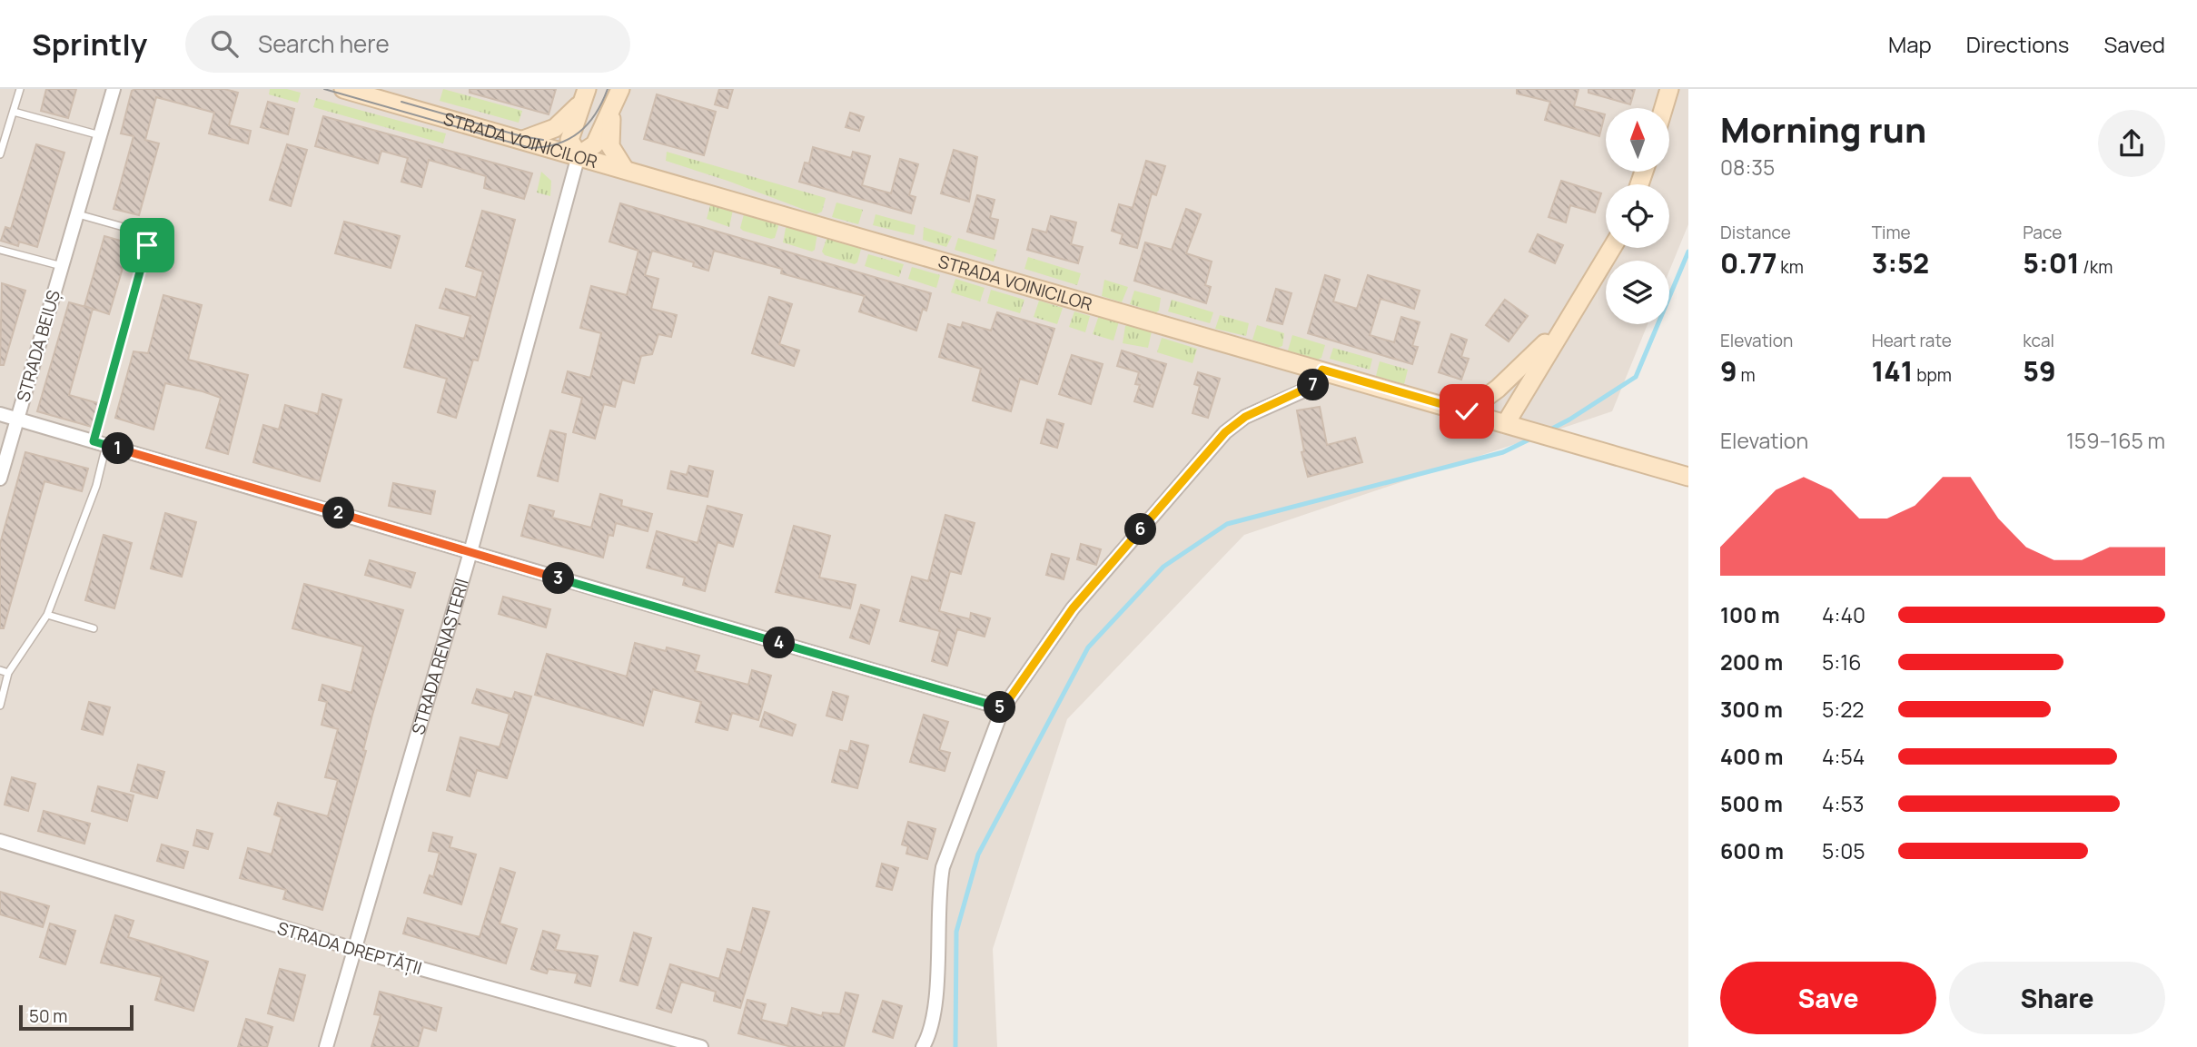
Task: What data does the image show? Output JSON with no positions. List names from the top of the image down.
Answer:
{
  "streets": {
    "main road": ["STRADA VOINICILOR", "STRADA RENAȘTERII"],
    "street": ["STRADA BEIUȘ", "STRADA DREPTĂȚII"]
  },
  "crossings": [
    ["STRADA VOINICILOR", "STRADA RENAȘTERII"],
    ["STRADA RENAȘTERII", "STRADA DREPTĂȚII"]
  ],
  "scale_bar": "50 m",
  "north": "top",
  "page": {
    "header": "Sprintly",
    "search": "Search here",
    "nav": ["Map", "Directions", "Saved"],
    "heading": ["Morning run", "08:35"],
    "stats": [
      ["Distance", "0.77 km"],
      ["Time", "3:52"],
      ["Pace", "5:01 /km"],
      ["Elevation", "9 m"],
      ["Heart rate", "141 bpm"],
      ["kcal", "59"]
    ],
    "pins": [
      "7",
      "1",
      "2",
      "6",
      "3",
      "4",
      "5"
    ],
    "chart": ["Elevation", "159–165 m"],
    "list": [
      {
        "name": "100 m",
        "note": "4:40"
      },
      {
        "name": "200 m",
        "note": "5:16"
      },
      {
        "name": "300 m",
        "note": "5:22"
      },
      {
        "name": "400 m",
        "note": "4:54"
      },
      {
        "name": "500 m",
        "note": "4:53"
      },
      {
        "name": "600 m",
        "note": "5:05"
      }
    ],
    "buttons": ["Save", "Share"],
    "scale": "50 m"
  }
}
